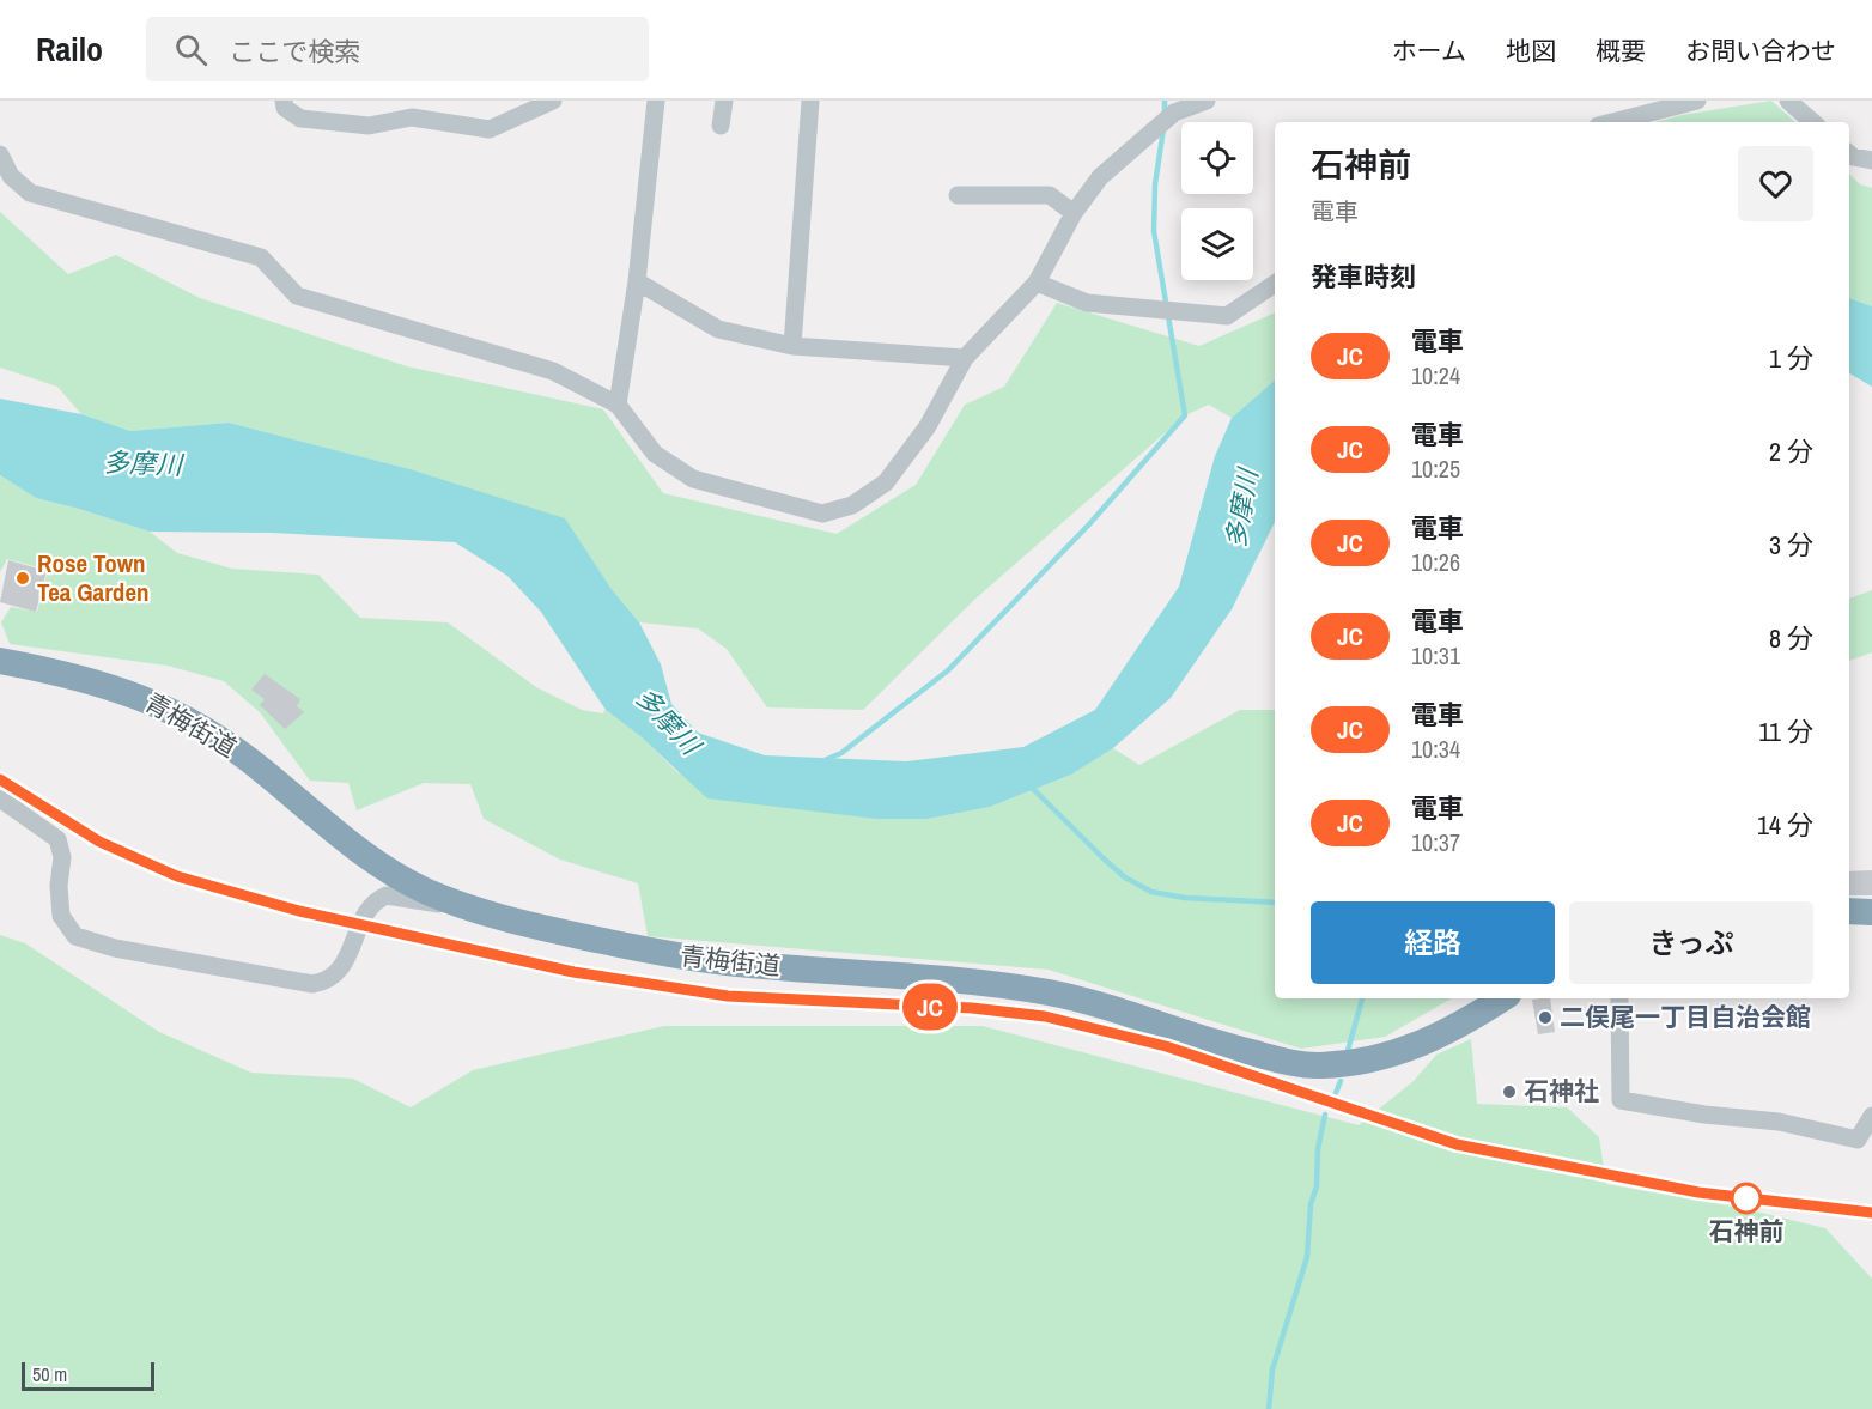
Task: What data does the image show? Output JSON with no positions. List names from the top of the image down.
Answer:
{
  "streets": {
    "highway": ["青梅街道"]
  },
  "water": ["多摩川"],
  "places": [
    "Rose Town Tea Garden",
    "二俣尾一丁目自治会館",
    "石神社",
    "石神前"
  ],
  "scale_bar": "50 m",
  "page": {
    "header": "Railo",
    "search": "ここで検索",
    "nav": [
      "ホーム",
      "地図",
      "概要",
      "お問い合わせ"
    ],
    "on_map": "JC",
    "heading": [
      ["石神前", "電車"],
      "発車時刻"
    ],
    "list": [
      {
        "mark": "JC",
        "name": "電車",
        "note": "10:24",
        "value": "1 分"
      },
      {
        "mark": "JC",
        "name": "電車",
        "note": "10:25",
        "value": "2 分"
      },
      {
        "mark": "JC",
        "name": "電車",
        "note": "10:26",
        "value": "3 分"
      },
      {
        "mark": "JC",
        "name": "電車",
        "note": "10:31",
        "value": "8 分"
      },
      {
        "mark": "JC",
        "name": "電車",
        "note": "10:34",
        "value": "11 分"
      },
      {
        "mark": "JC",
        "name": "電車",
        "note": "10:37",
        "value": "14 分"
      }
    ],
    "buttons": ["経路", "きっぷ"],
    "scale": "50 m"
  }
}
